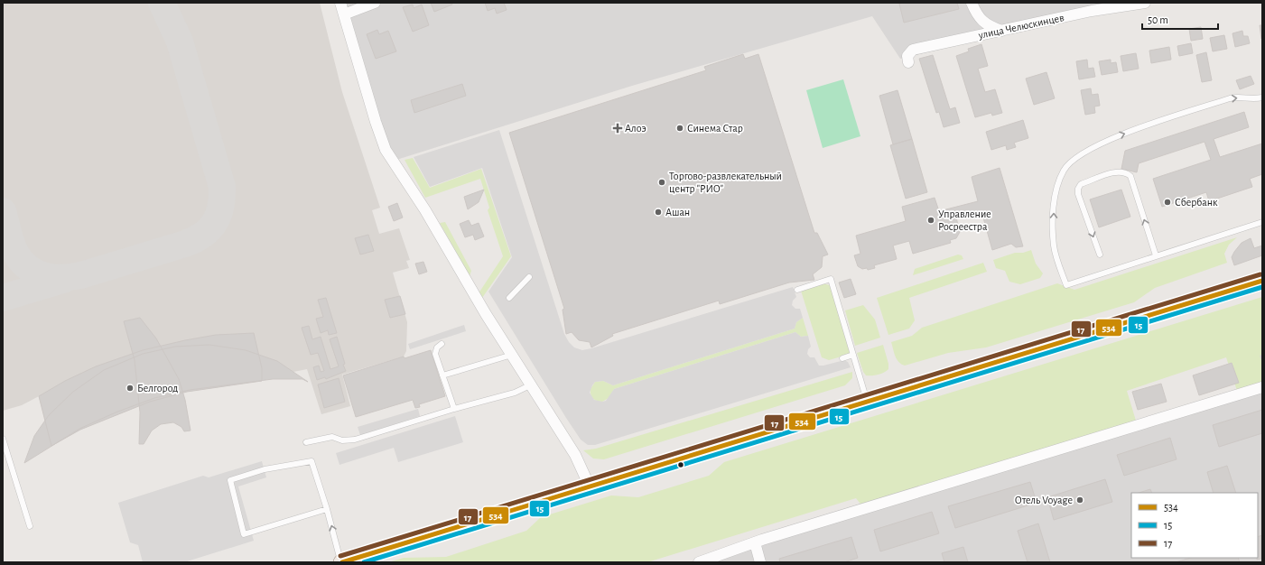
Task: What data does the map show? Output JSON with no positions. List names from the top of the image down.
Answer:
{
  "streets": {
    "street": ["улица Челюскинцев"]
  },
  "places": {
    "health": ["Алоэ"],
    "other": [
      "Синема Стар",
      "Торгово-развлекательный центр \"РИО\"",
      "Сбербанк",
      "Ашан",
      "Управление Росреестра",
      "Белгород",
      "Отель Voyage"
    ]
  },
  "lines": ["transit line 17", "transit line 534", "transit line 15"],
  "legend": ["534", "15", "17"],
  "scale_bar": "50 m"
}
